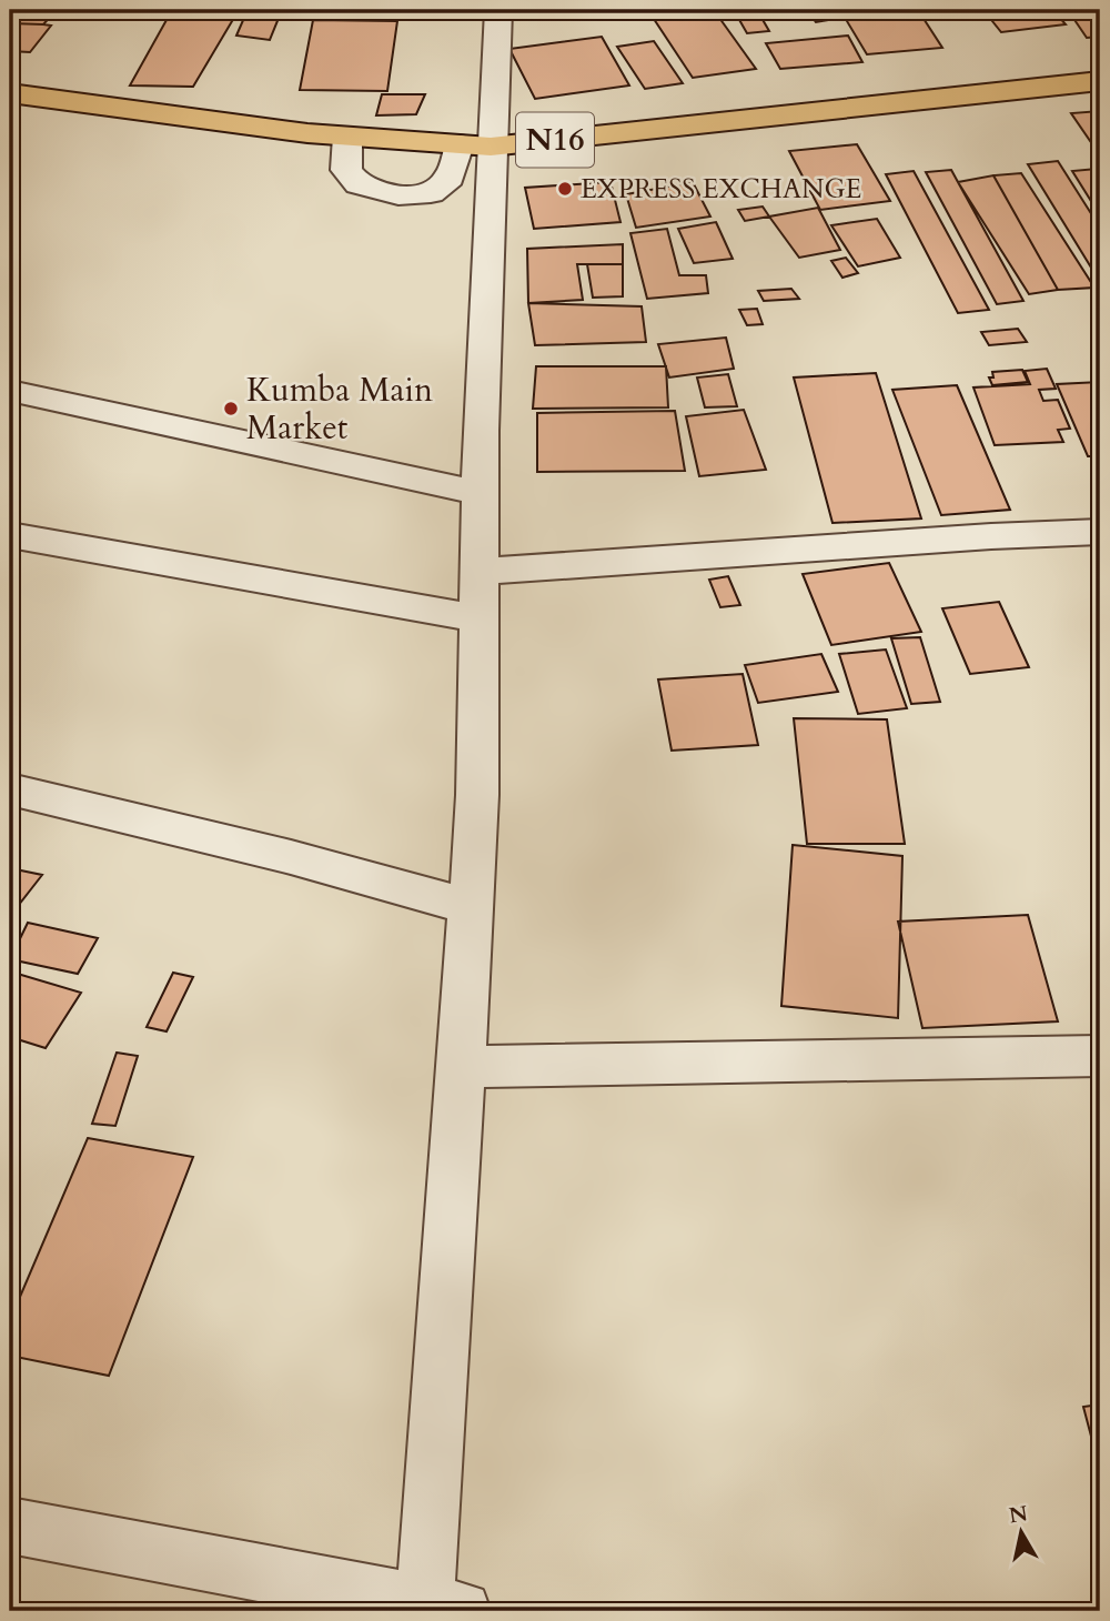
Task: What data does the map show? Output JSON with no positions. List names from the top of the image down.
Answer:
{
  "streets": {
    "highway": ["N16"]
  },
  "places": ["EXPRESS EXCHANGE", "Kumba Main Market"],
  "north": "top"
}
